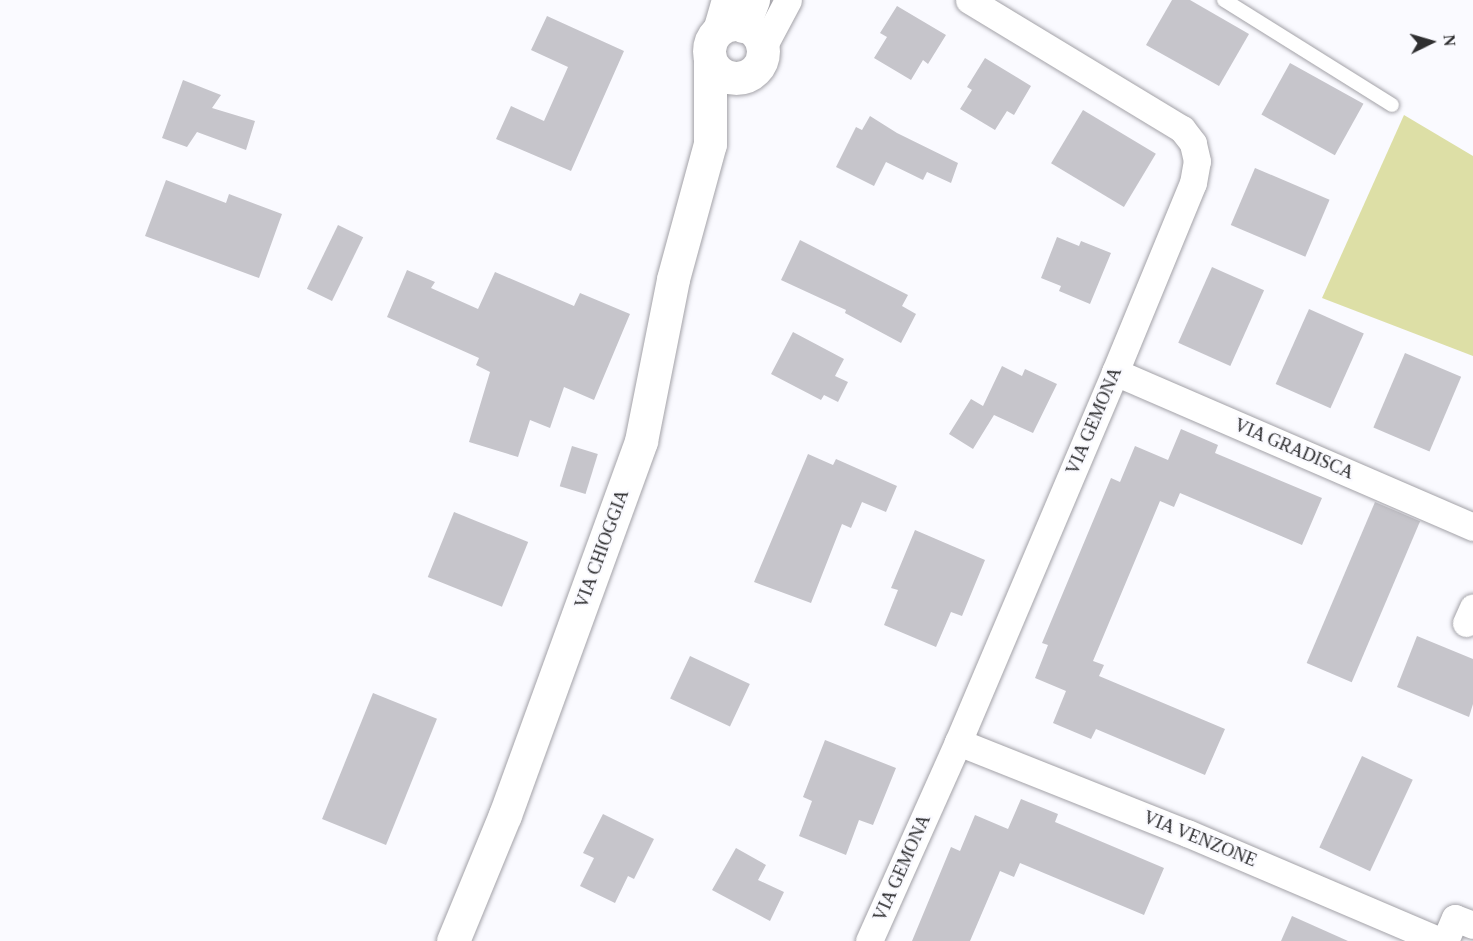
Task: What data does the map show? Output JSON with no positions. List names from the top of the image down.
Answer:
{
  "streets": {
    "street": [
      "VIA GEMONA",
      "VIA GRADISCA",
      "VIA CHIOGGIA",
      "VIA VENZONE"
    ]
  },
  "crossings": [
    ["VIA GEMONA", "VIA GRADISCA"],
    ["VIA GEMONA", "VIA VENZONE"]
  ],
  "north": "right"
}
